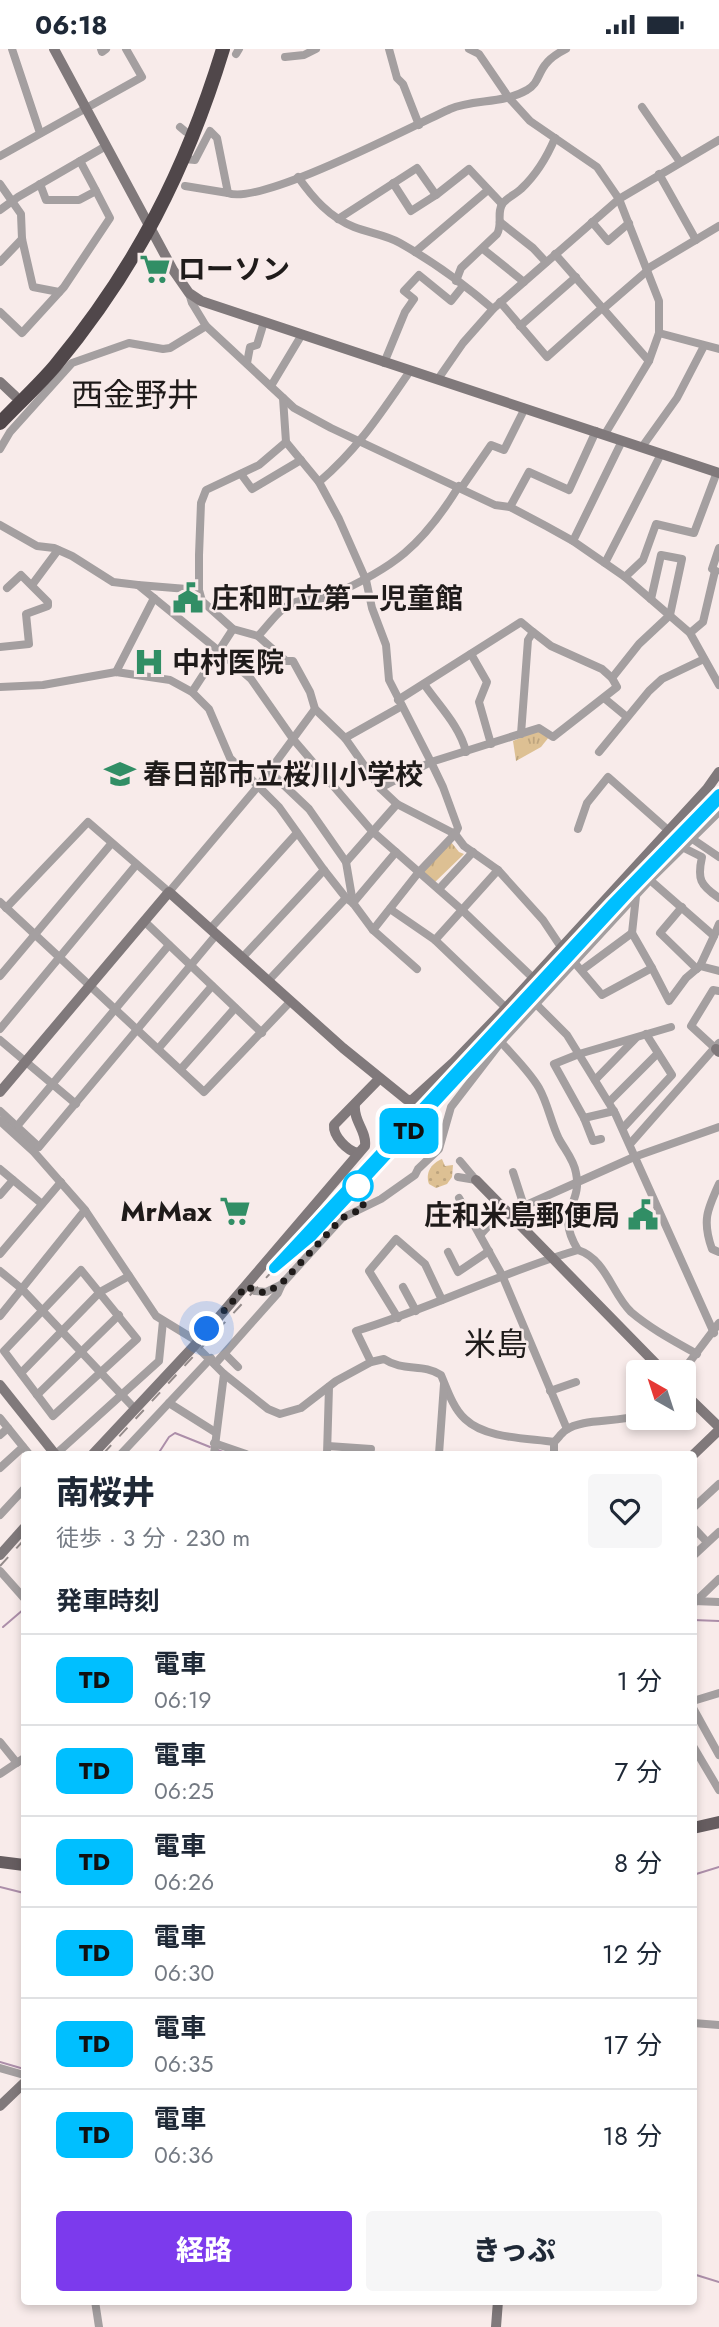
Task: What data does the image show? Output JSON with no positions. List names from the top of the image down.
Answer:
{
  "districts": ["西金野井", "米島"],
  "places": {
    "supermarket": ["ローソン", "MrMax"],
    "public building": ["庄和町立第一児童館", "庄和米島郵便局"],
    "hospital": ["中村医院"],
    "school or university": ["春日部市立桜川小学校"]
  },
  "north": "top left",
  "page": {
    "status": "06:18",
    "on_map": "TD",
    "heading": [
      ["南桜井", "徒歩 · 3 分 · 230 m"],
      "発車時刻"
    ],
    "list": [
      {
        "mark": "TD",
        "name": "電車",
        "note": "06:19",
        "value": "1 分"
      },
      {
        "mark": "TD",
        "name": "電車",
        "note": "06:25",
        "value": "7 分"
      },
      {
        "mark": "TD",
        "name": "電車",
        "note": "06:26",
        "value": "8 分"
      },
      {
        "mark": "TD",
        "name": "電車",
        "note": "06:30",
        "value": "12 分"
      },
      {
        "mark": "TD",
        "name": "電車",
        "note": "06:35",
        "value": "17 分"
      },
      {
        "mark": "TD",
        "name": "電車",
        "note": "06:36",
        "value": "18 分"
      }
    ],
    "buttons": ["経路", "きっぷ"]
  }
}
